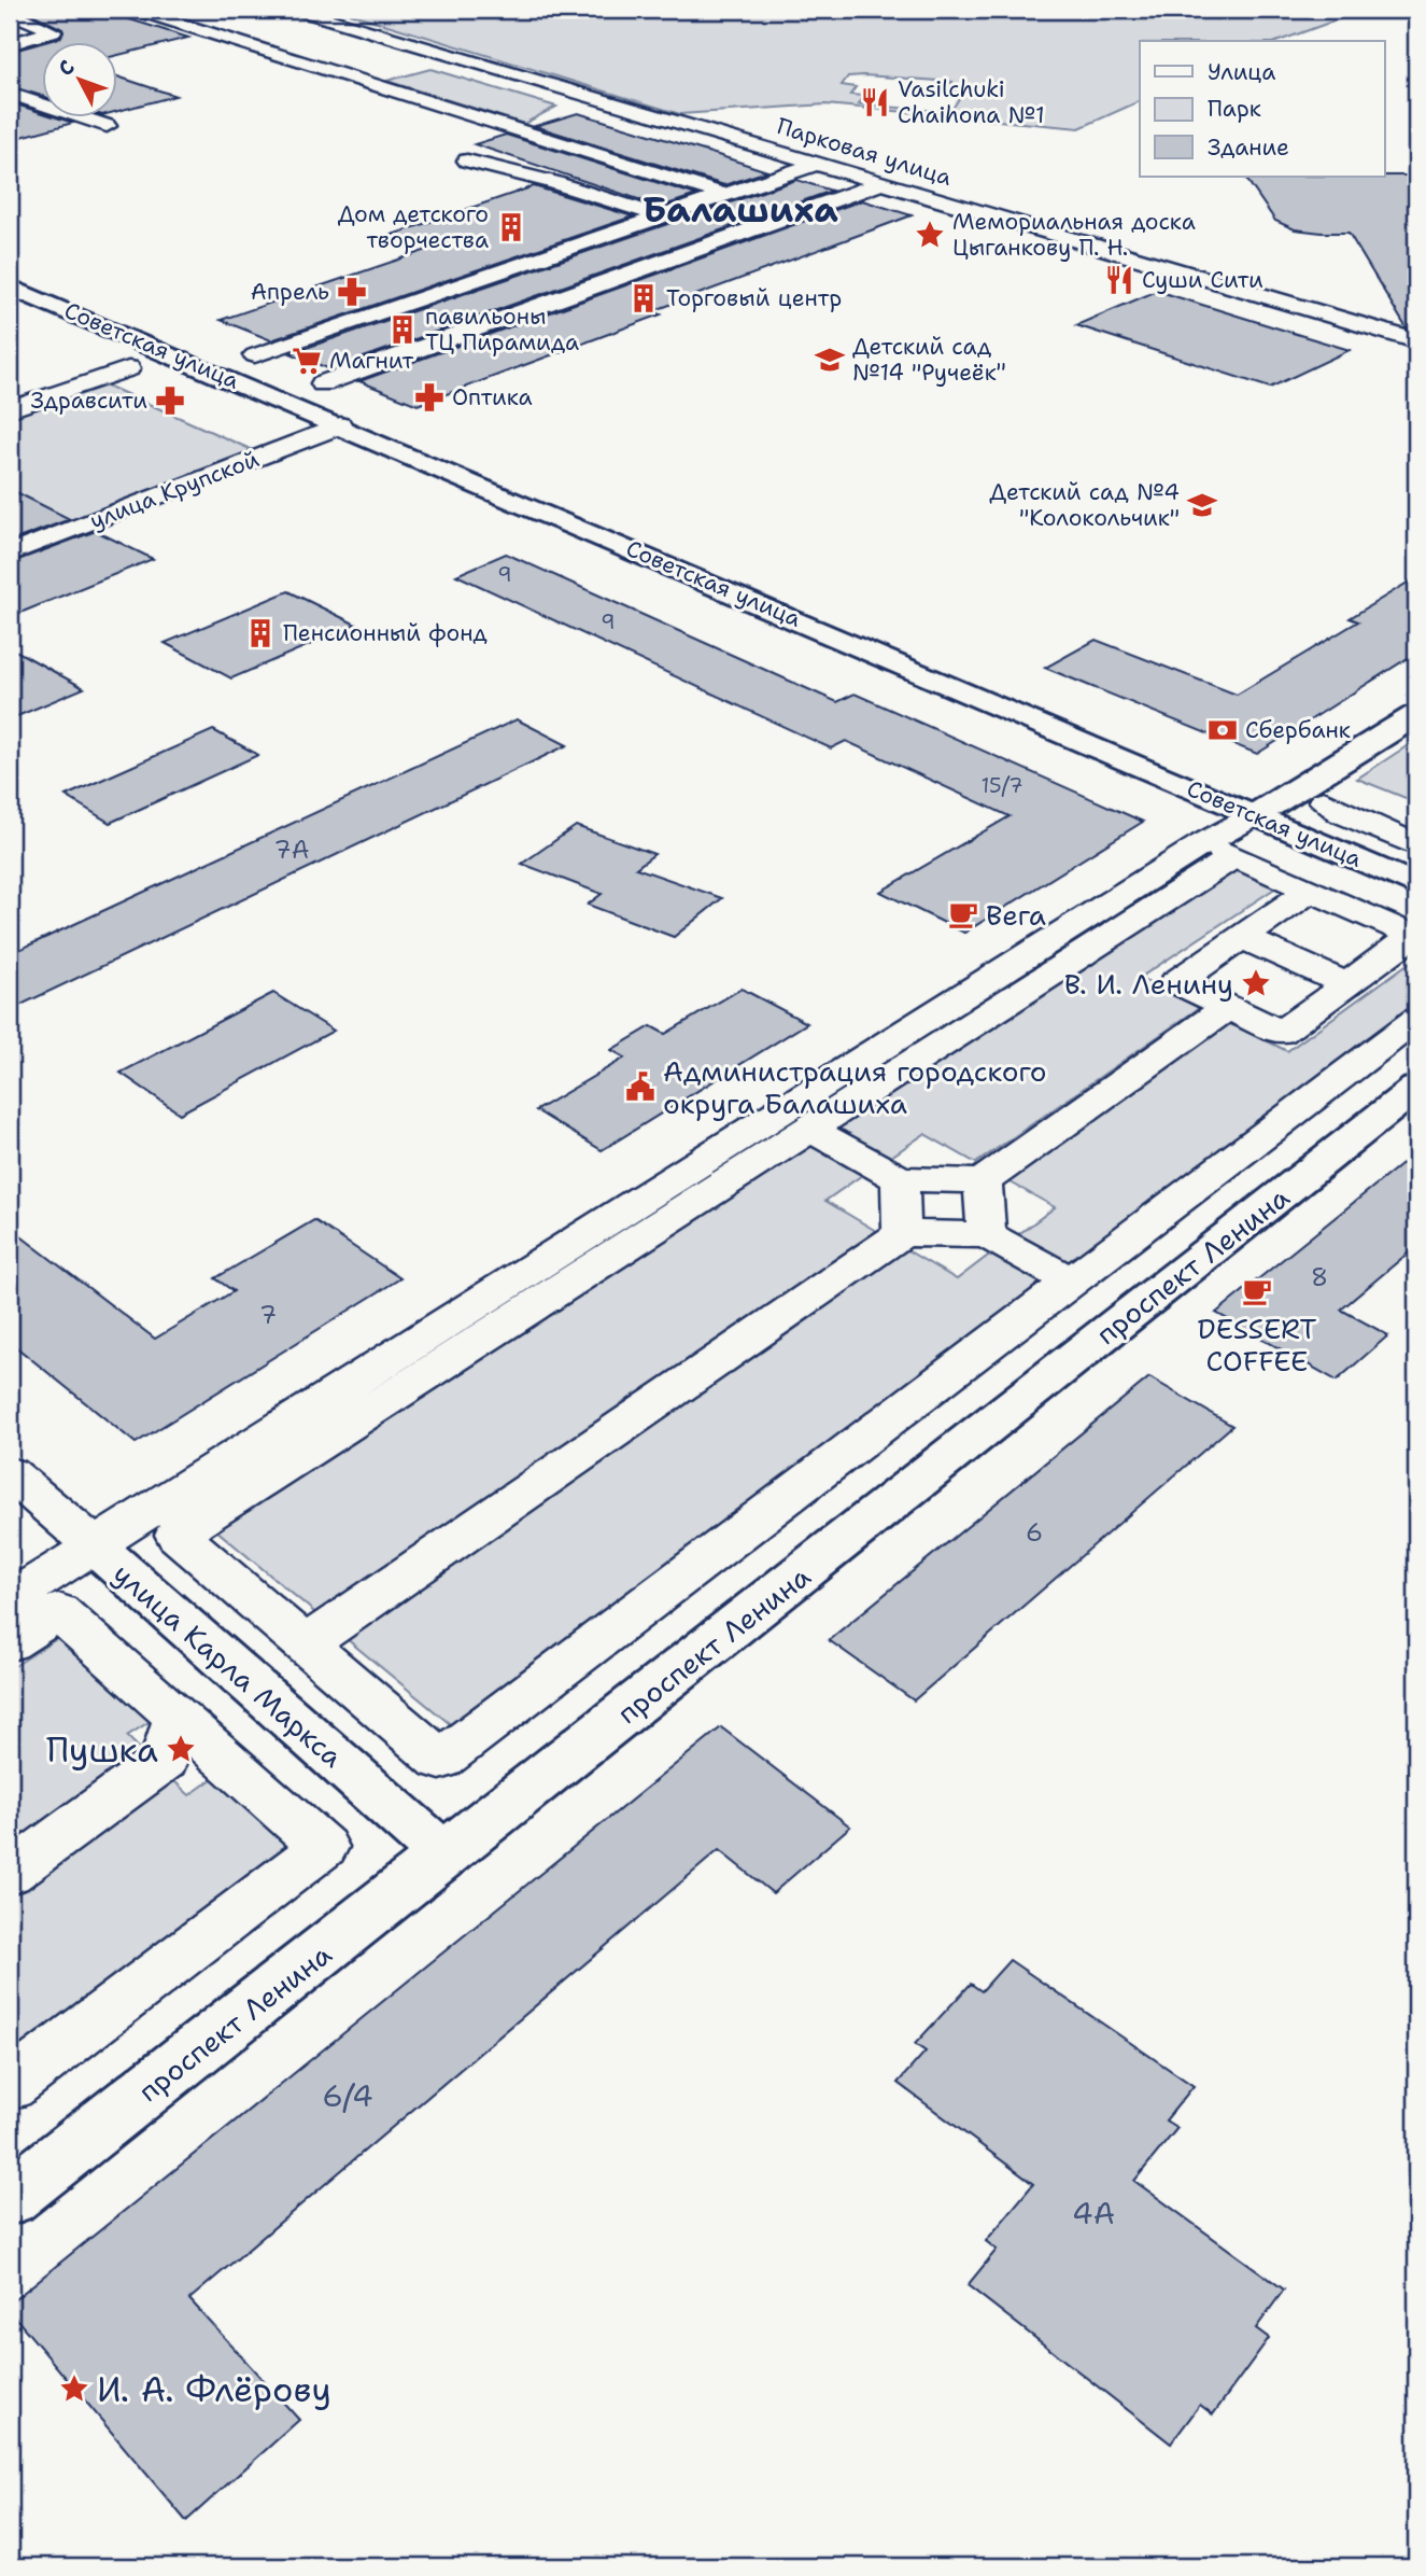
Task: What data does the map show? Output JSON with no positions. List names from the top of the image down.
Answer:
{
  "streets": {
    "main road": ["Советская улица", "проспект Ленина", "улица Карла Маркса"],
    "street": ["Парковая улица", "улица Крупской"]
  },
  "crossings": [
    ["Советская улица", "улица Крупской"],
    ["проспект Ленина", "улица Карла Маркса"]
  ],
  "districts": ["Балашиха"],
  "places": {
    "restaurant": ["Vasilchuki Chaihona №1", "Суши Сити"],
    "building": [
      "Дом детского творчества",
      "Торговый центр",
      "павильоны ТЦ Пирамида",
      "Пенсионный фонд"
    ],
    "place": [
      "Мемориальная доска Цыганкову П. Н.",
      "В. И. Ленину",
      "Пушка",
      "И. А. Флёрову"
    ],
    "pharmacy": ["Апрель", "Оптика", "Здравсити"],
    "school or university": ["Детский сад №14 \"Ручеёк\"", "Детский сад №4 \"Колокольчик\""],
    "supermarket": ["Магнит"],
    "bank": ["Сбербанк"],
    "cafe": ["Вега", "DESSERT COFFEE"],
    "public building": ["Администрация городского округа Балашиха"]
  },
  "house_numbers": [
    "9",
    "9",
    "15/7",
    "7А",
    "8",
    "7",
    "6",
    "6/4",
    "4А"
  ],
  "legend": ["Улица", "Парк", "Здание"],
  "north": "top left"
}
